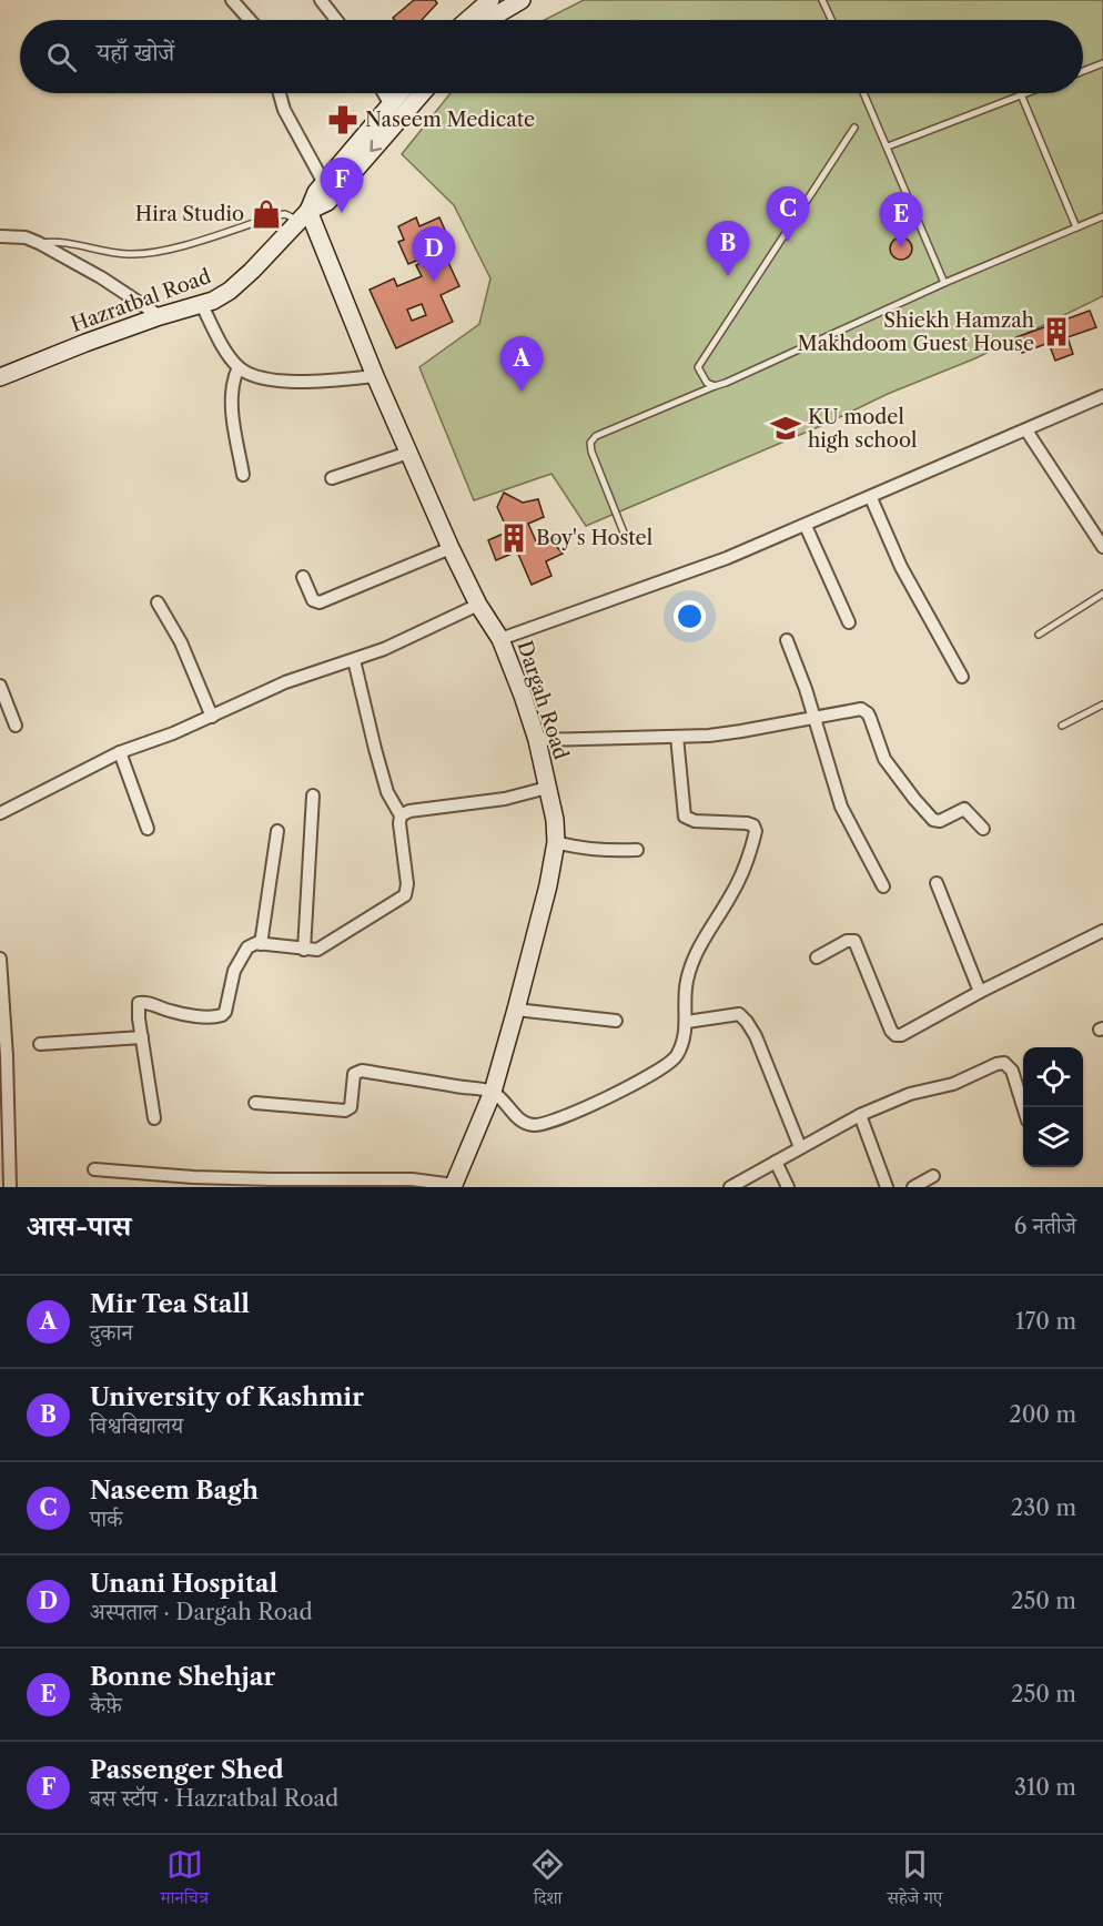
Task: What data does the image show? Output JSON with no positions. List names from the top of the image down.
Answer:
{
  "streets": {
    "street": ["Hazratbal Road", "Dargah Road"]
  },
  "crossings": [
    ["Hazratbal Road", "Dargah Road"]
  ],
  "places": {
    "pharmacy": ["Naseem Medicate"],
    "shop": ["Hira Studio"],
    "building": ["Shiekh Hamzah Makhdoom Guest House", "Boy's Hostel"],
    "school or university": ["KU model high school"]
  },
  "page": {
    "search": "यहाँ खोजें",
    "pins": [
      "F",
      "C",
      "E",
      "B",
      "D",
      "A"
    ],
    "heading": ["आस-पास", "6 नतीजे"],
    "list": [
      {
        "mark": "A",
        "name": "Mir Tea Stall",
        "note": "दुकान",
        "value": "170 m"
      },
      {
        "mark": "B",
        "name": "University of Kashmir",
        "note": "विश्वविद्यालय",
        "value": "200 m"
      },
      {
        "mark": "C",
        "name": "Naseem Bagh",
        "note": "पार्क",
        "value": "230 m"
      },
      {
        "mark": "D",
        "name": "Unani Hospital",
        "note": "अस्पताल · Dargah Road",
        "value": "250 m"
      },
      {
        "mark": "E",
        "name": "Bonne Shehjar",
        "note": "कैफ़े",
        "value": "250 m"
      },
      {
        "mark": "F",
        "name": "Passenger Shed",
        "note": "बस स्टॉप · Hazratbal Road",
        "value": "310 m"
      }
    ],
    "nav": ["मानचित्र", "दिशा", "सहेजे गए"]
  }
}
